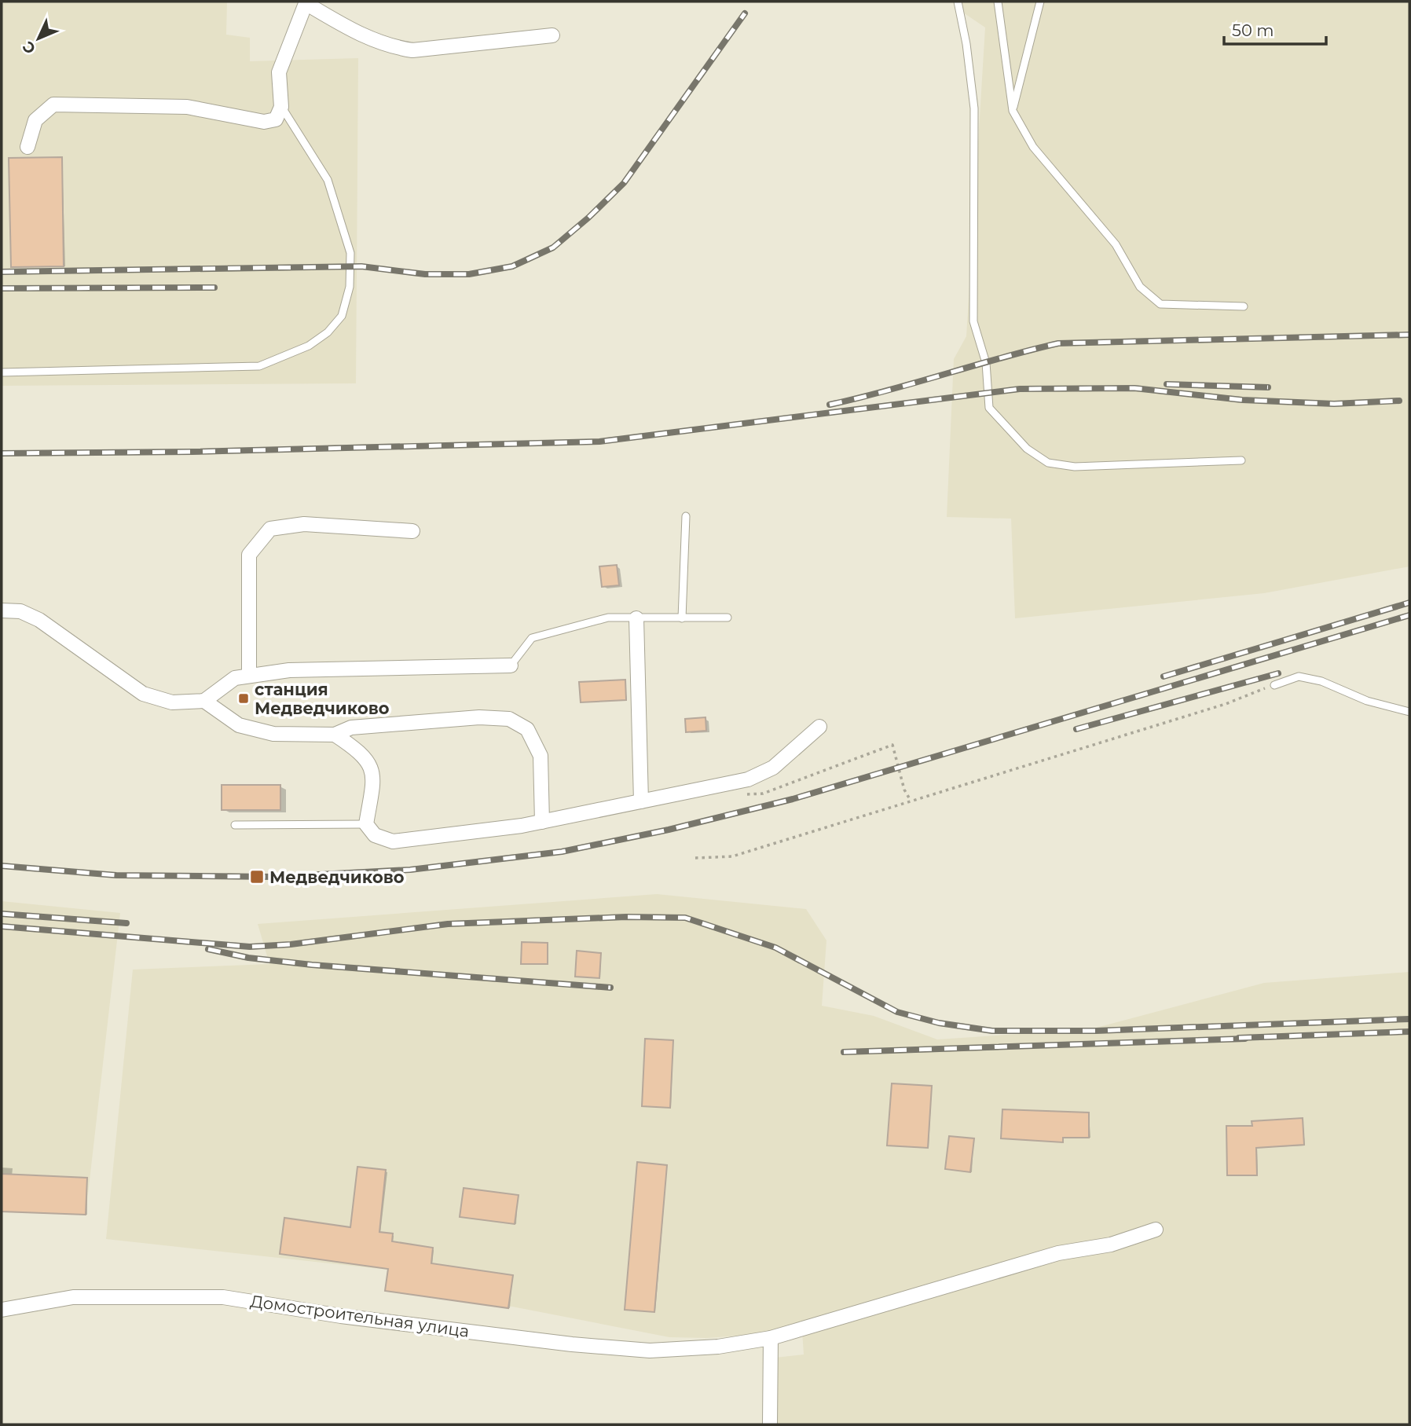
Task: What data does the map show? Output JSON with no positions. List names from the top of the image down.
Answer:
{
  "streets": {
    "street": ["Домостроительная улица"]
  },
  "places": {
    "transit": ["станция Медведчиково", "Медведчиково"]
  },
  "scale_bar": "50 m",
  "north": "bottom left"
}
